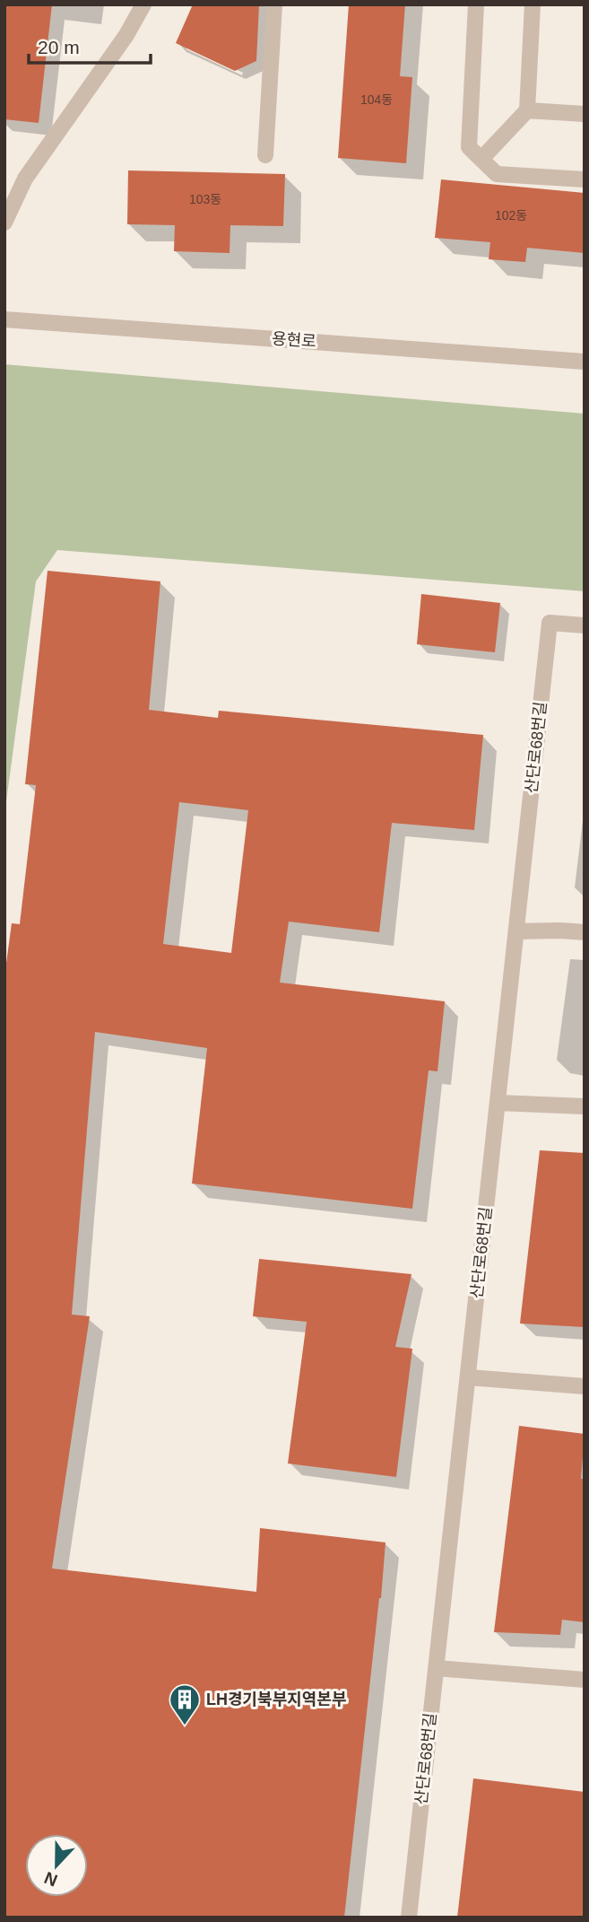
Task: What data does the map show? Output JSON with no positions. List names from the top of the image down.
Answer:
{
  "streets": {
    "street": ["용현로", "산단로68번길"]
  },
  "places": {
    "building": ["LH경기북부지역본부"]
  },
  "house_numbers": ["104동", "103동", "102동"],
  "scale_bar": "20 m",
  "north": "bottom"
}
